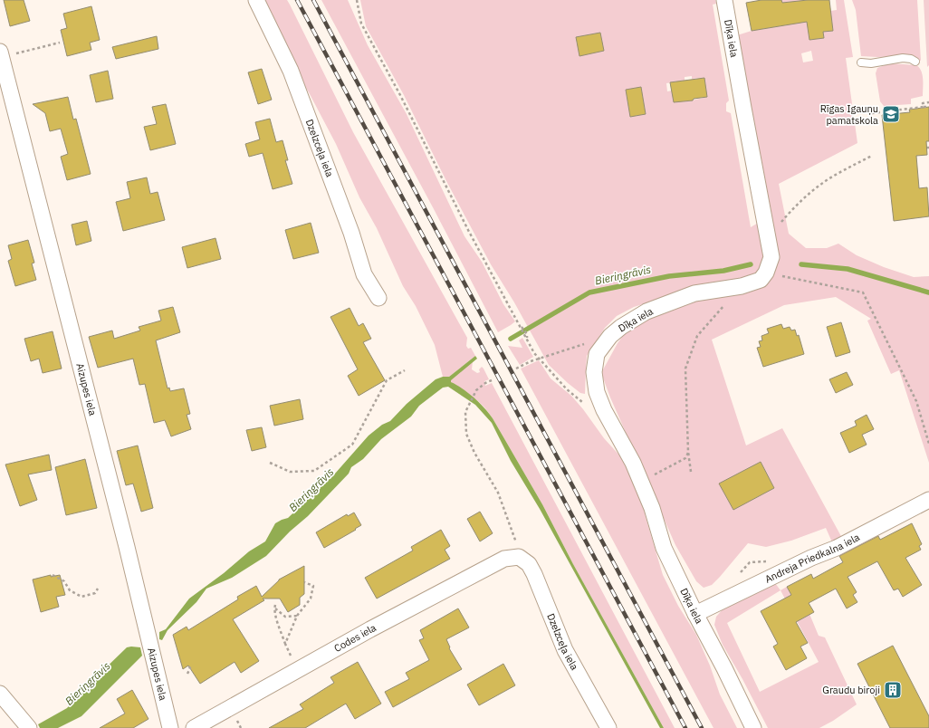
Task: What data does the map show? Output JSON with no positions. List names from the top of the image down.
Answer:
{
  "streets": {
    "street": [
      "Dīķa iela",
      "Dzelzceļa iela",
      "Aizupes iela",
      "Andreja Priedkalna iela",
      "Codes iela"
    ]
  },
  "crossings": [
    ["Dīķa iela", "Andreja Priedkalna iela"],
    ["Dzelzceļa iela", "Codes iela"]
  ],
  "water": ["Bieriņgrāvis"],
  "places": {
    "school or university": ["Rīgas Igauņu pamatskola"],
    "building": ["Graudu biroji"]
  }
}
